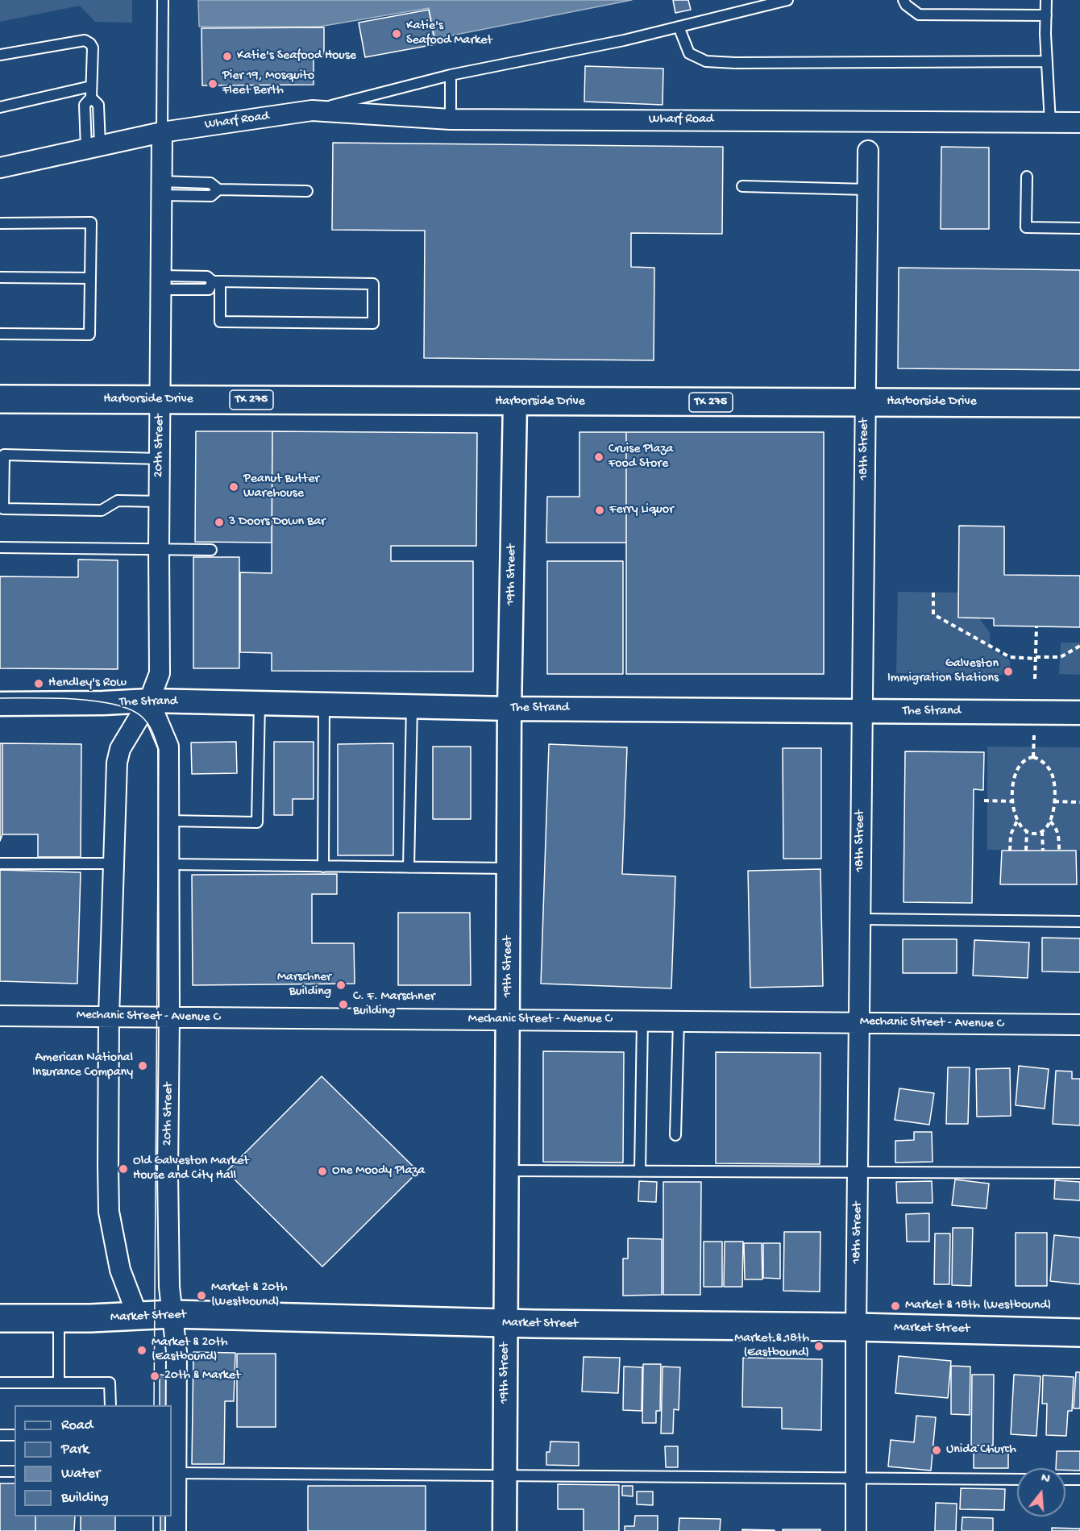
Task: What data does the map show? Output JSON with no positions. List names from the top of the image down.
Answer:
{
  "streets": {
    "main road": ["Harborside Drive", "TX 275", "Market Street"],
    "street": [
      "Wharf Road",
      "20th Street",
      "18th Street",
      "19th Street",
      "The Strand",
      "Mechanic Street - Avenue C"
    ]
  },
  "crossings": [
    ["Wharf Road", "20th Street"],
    ["Harborside Drive", "20th Street"],
    ["Harborside Drive", "18th Street"],
    ["Harborside Drive", "19th Street"],
    ["20th Street", "The Strand"],
    ["20th Street", "Mechanic Street - Avenue C"],
    ["20th Street", "Market Street"],
    ["18th Street", "The Strand"],
    ["18th Street", "Mechanic Street - Avenue C"],
    ["18th Street", "Market Street"],
    ["19th Street", "The Strand"],
    ["19th Street", "Mechanic Street - Avenue C"],
    ["19th Street", "Market Street"]
  ],
  "places": [
    "Katie's Seafood Market",
    "Katie's Seafood House",
    "Pier 19, Mosquito Fleet Berth",
    "Cruise Plaza Food Store",
    "Peanut Butter Warehouse",
    "Ferry Liquor",
    "3 Doors Down Bar",
    "Galveston Immigration Stations",
    "Hendley's Row",
    "Marschner Building",
    "C. F. Marschner Building",
    "American National Insurance Company",
    "Old Galveston Market House and City Hall",
    "One Moody Plaza",
    "Market & 20th (Westbound)",
    "Market & 18th (Westbound)",
    "Market & 18th (Eastbound)",
    "Market & 20th (Eastbound)",
    "20th & Market",
    "Unida Church"
  ],
  "legend": [
    "Road",
    "Park",
    "Water",
    "Building"
  ],
  "north": "top"
}
